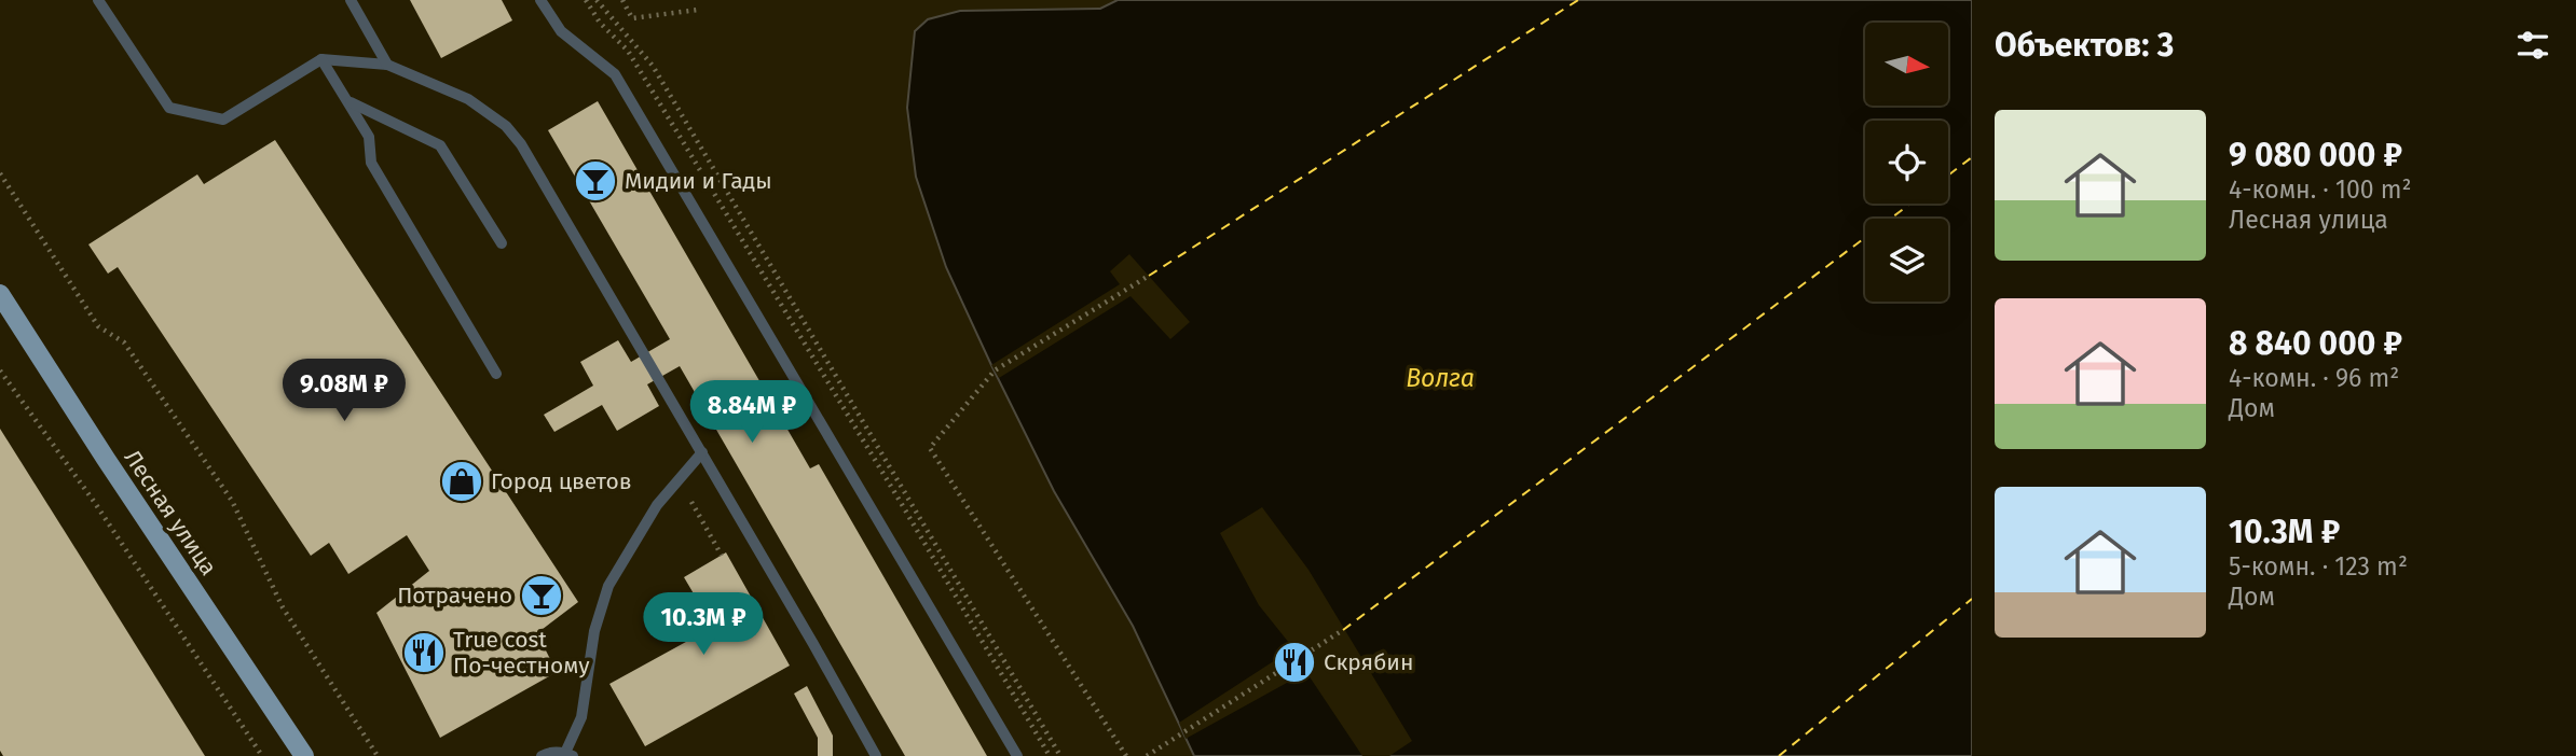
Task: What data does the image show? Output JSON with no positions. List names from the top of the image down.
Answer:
{
  "streets": {
    "main road": ["Лесная улица"]
  },
  "water": ["Волга"],
  "places": {
    "bar": ["Мидии и Гады", "Потрачено"],
    "shop": ["Город цветов"],
    "restaurant": ["True cost По-честному", "Скрябин"]
  },
  "north": "right",
  "page": {
    "heading": "Объектов: 3",
    "list": [
      {
        "name": "9 080 000 ₽",
        "note": "4-комн. · 100 m² · Лесная улица"
      },
      {
        "name": "8 840 000 ₽",
        "note": "4-комн. · 96 m² · Дом"
      },
      {
        "name": "10.3M ₽",
        "note": "5-комн. · 123 m² · Дом"
      }
    ],
    "price": ["9.08M ₽", "8.84M ₽", "10.3M ₽"]
  }
}
